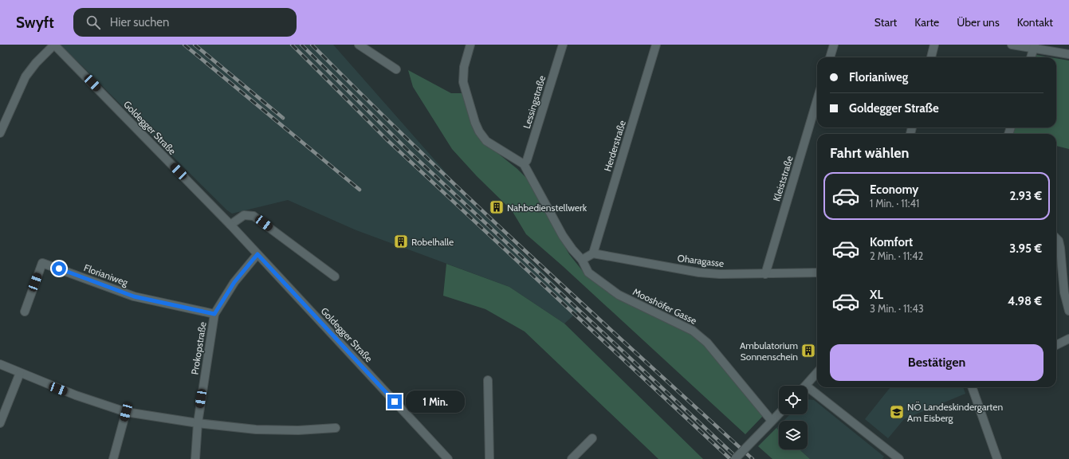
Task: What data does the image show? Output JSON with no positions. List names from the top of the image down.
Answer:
{
  "streets": {
    "street": [
      "Lessingstraße",
      "Goldegger Straße",
      "Herderstraße",
      "Kleiststraße",
      "Oharagasse",
      "Florianiweg",
      "Mooshöfer Gasse",
      "Prokopstraße"
    ]
  },
  "crossings": [
    ["Lessingstraße", "Mooshöfer Gasse"],
    ["Goldegger Straße", "Prokopstraße"],
    ["Herderstraße", "Oharagasse"],
    ["Kleiststraße", "Oharagasse"],
    ["Florianiweg", "Prokopstraße"]
  ],
  "places": {
    "building": ["Nahbedienstellwerk", "Robelhalle", "Ambulatorium Sonnenschein"],
    "school or university": ["NÖ Landeskindergarten Am Eisberg"]
  },
  "page": {
    "header": "Swyft",
    "search": "Hier suchen",
    "nav": [
      "Start",
      "Karte",
      "Über uns",
      "Kontakt"
    ],
    "banner": ["Florianiweg", "Goldegger Straße"],
    "heading": "Fahrt wählen",
    "list": [
      {
        "name": "Economy",
        "note": "1 Min. · 11:41",
        "value": "2.93 €"
      },
      {
        "name": "Komfort",
        "note": "2 Min. · 11:42",
        "value": "3.95 €"
      },
      {
        "name": "XL",
        "note": "3 Min. · 11:43",
        "value": "4.98 €"
      }
    ],
    "buttons": "Bestätigen",
    "bubble": "1 Min."
  }
}
